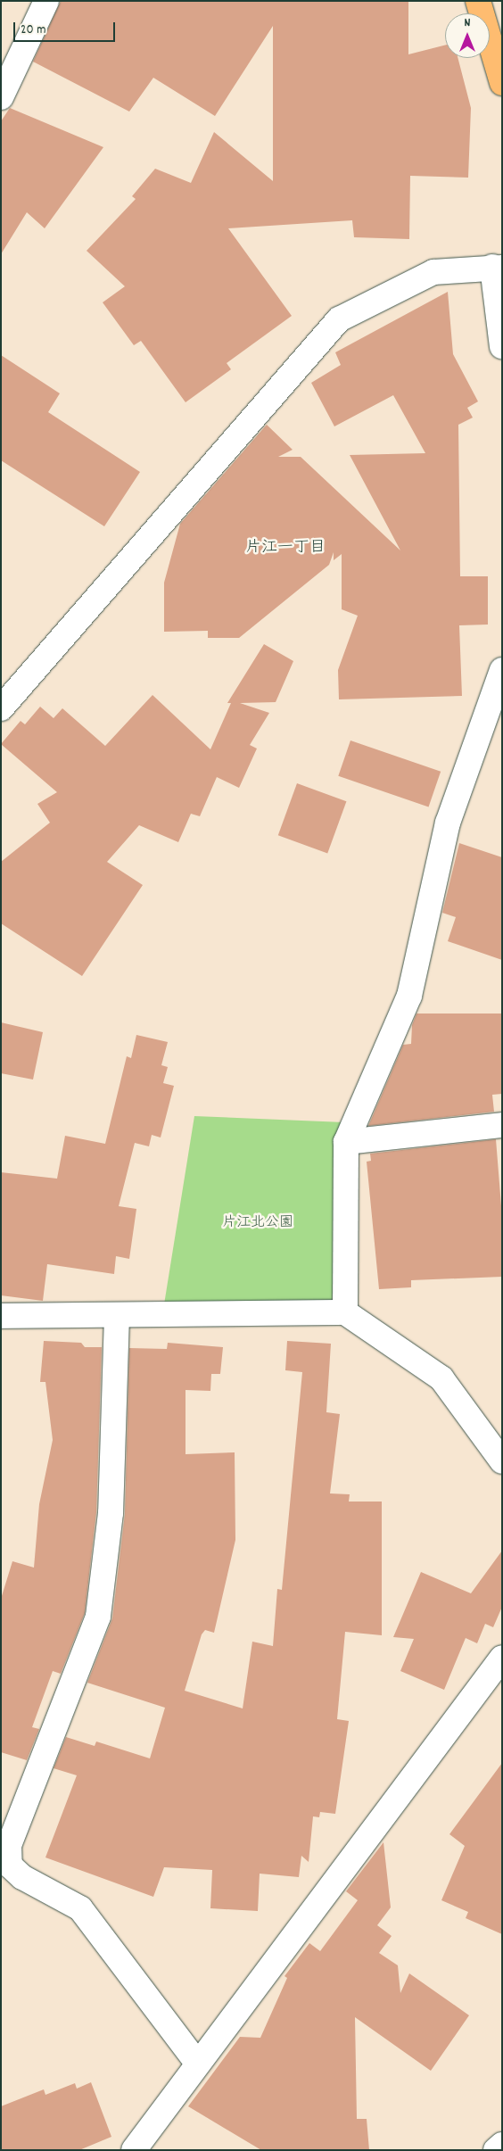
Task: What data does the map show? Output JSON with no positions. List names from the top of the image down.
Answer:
{
  "districts": ["片江一丁目"],
  "parks": ["片江北公園"],
  "scale_bar": "20 m",
  "north": "top"
}
